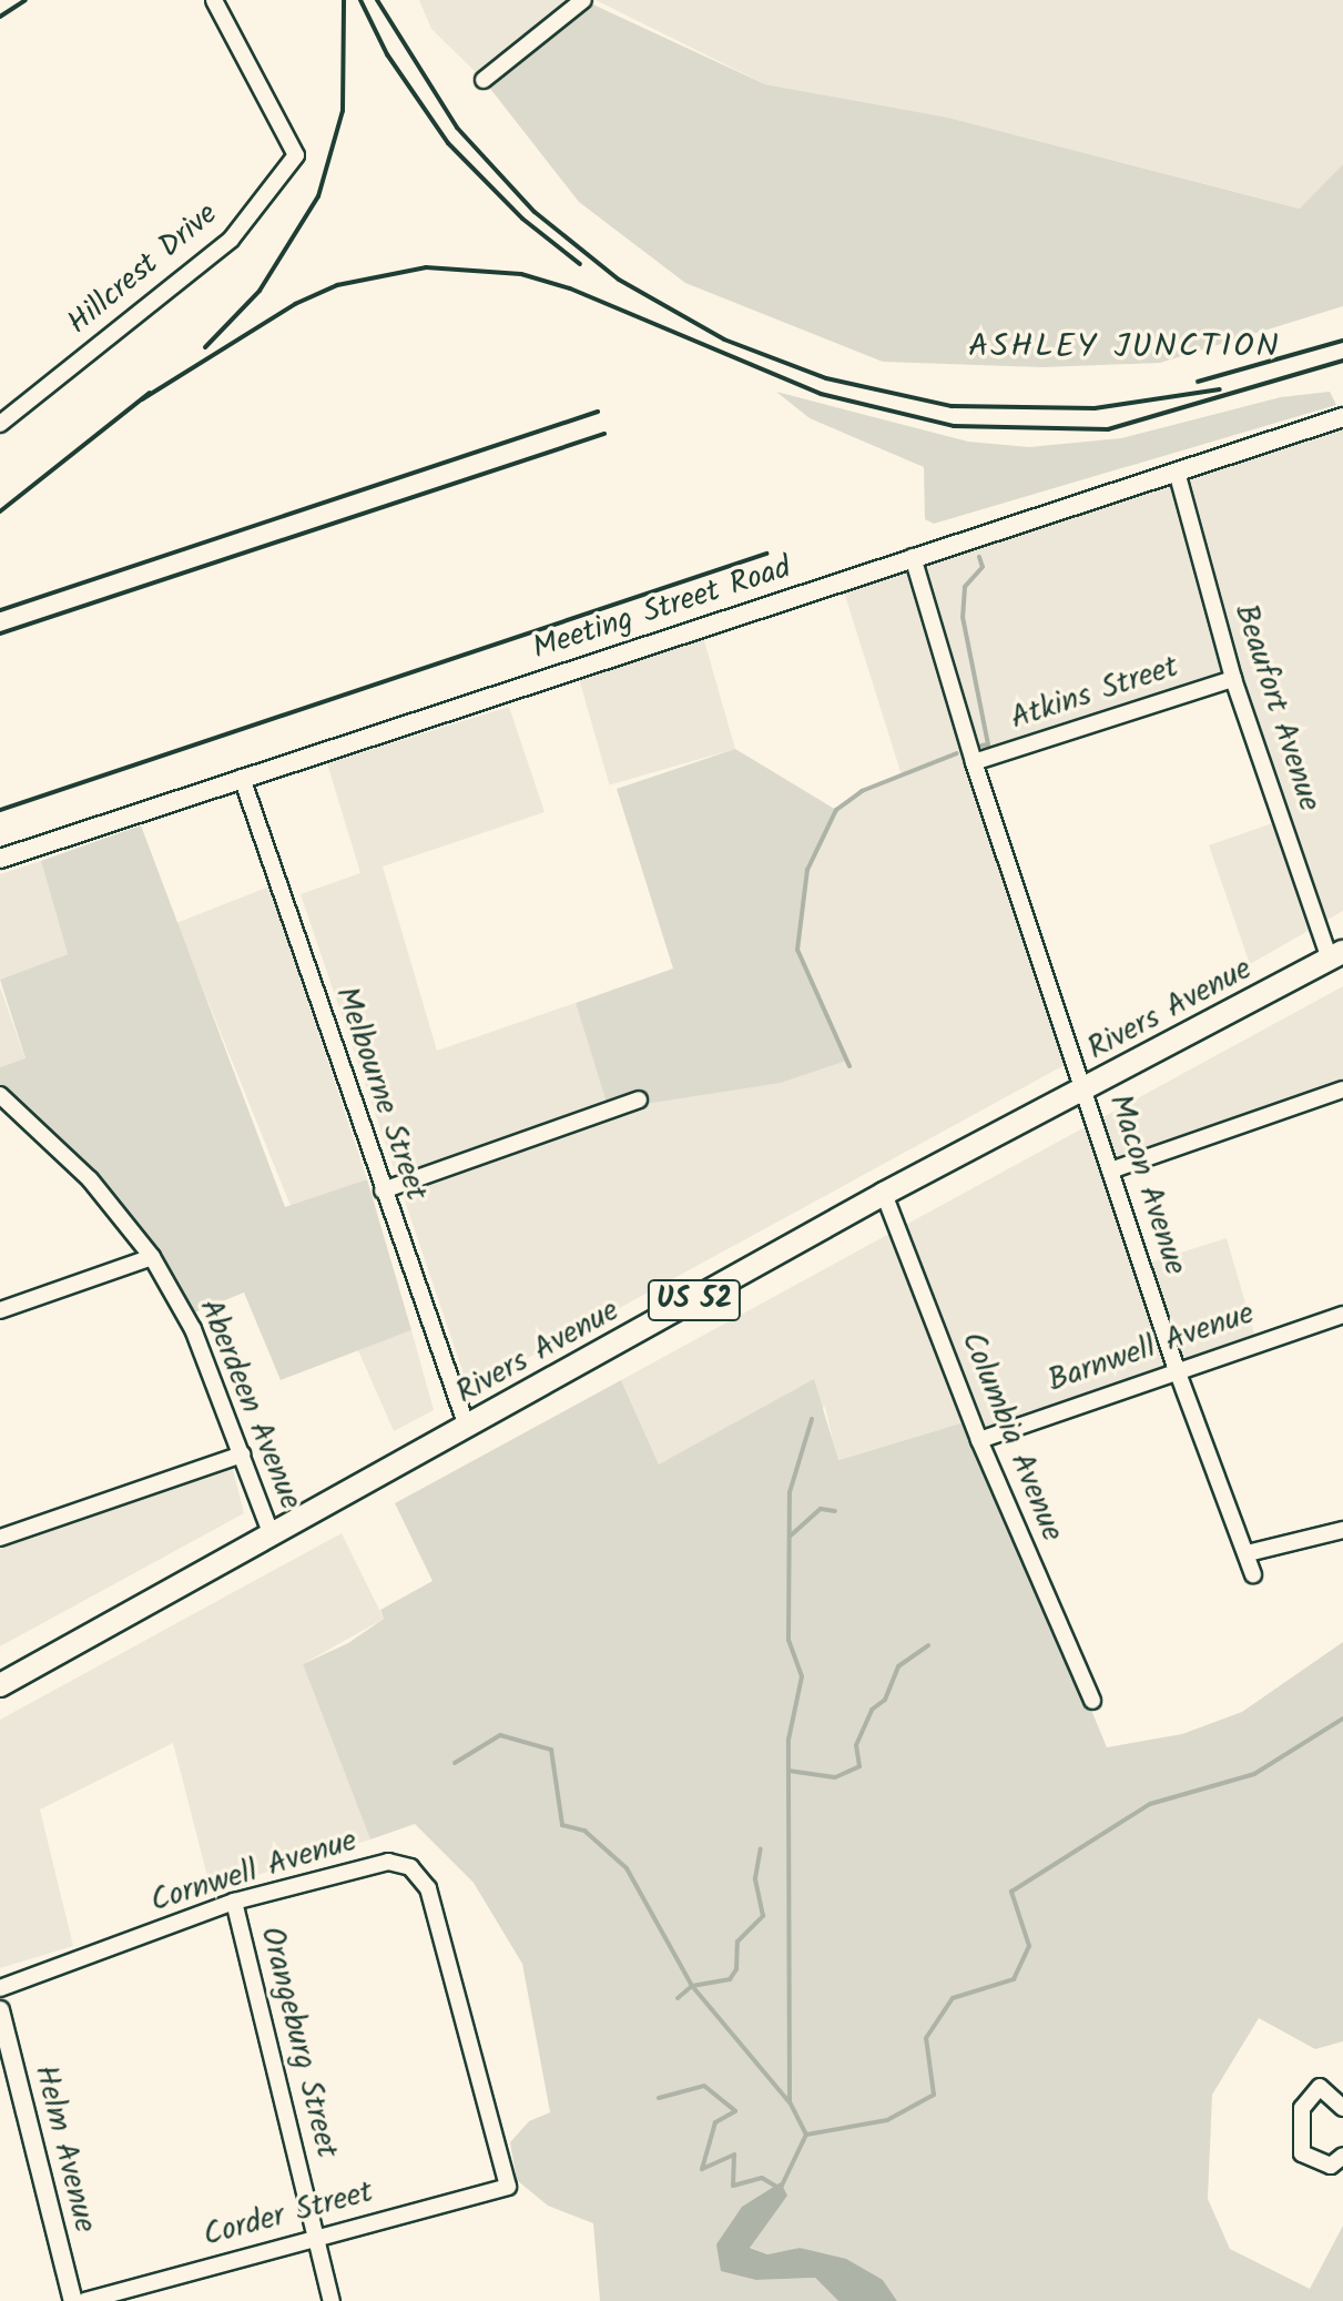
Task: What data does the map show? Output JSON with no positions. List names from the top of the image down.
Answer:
{
  "streets": {
    "main road": ["Rivers Avenue", "US 52"],
    "street": [
      "Hillcrest Drive",
      "Meeting Street Road",
      "Atkins Street",
      "Beaufort Avenue",
      "Melbourne Street",
      "Macon Avenue",
      "Barnwell Avenue",
      "Aberdeen Avenue",
      "Columbia Avenue",
      "Cornwell Avenue",
      "Orangeburg Street",
      "Helm Avenue",
      "Corder Street"
    ]
  },
  "crossings": [
    ["Meeting Street Road", "Beaufort Avenue"],
    ["Meeting Street Road", "Melbourne Street"],
    ["Meeting Street Road", "Macon Avenue"],
    ["Atkins Street", "Beaufort Avenue"],
    ["Atkins Street", "Macon Avenue"],
    ["Beaufort Avenue", "Rivers Avenue"],
    ["Rivers Avenue", "Melbourne Street"],
    ["Rivers Avenue", "Macon Avenue"],
    ["Rivers Avenue", "Aberdeen Avenue"],
    ["Rivers Avenue", "Columbia Avenue"],
    ["Macon Avenue", "Barnwell Avenue"],
    ["Barnwell Avenue", "Columbia Avenue"],
    ["Cornwell Avenue", "Orangeburg Street"],
    ["Cornwell Avenue", "Corder Street"],
    ["Orangeburg Street", "Corder Street"]
  ],
  "districts": ["ASHLEY JUNCTION"]
}
